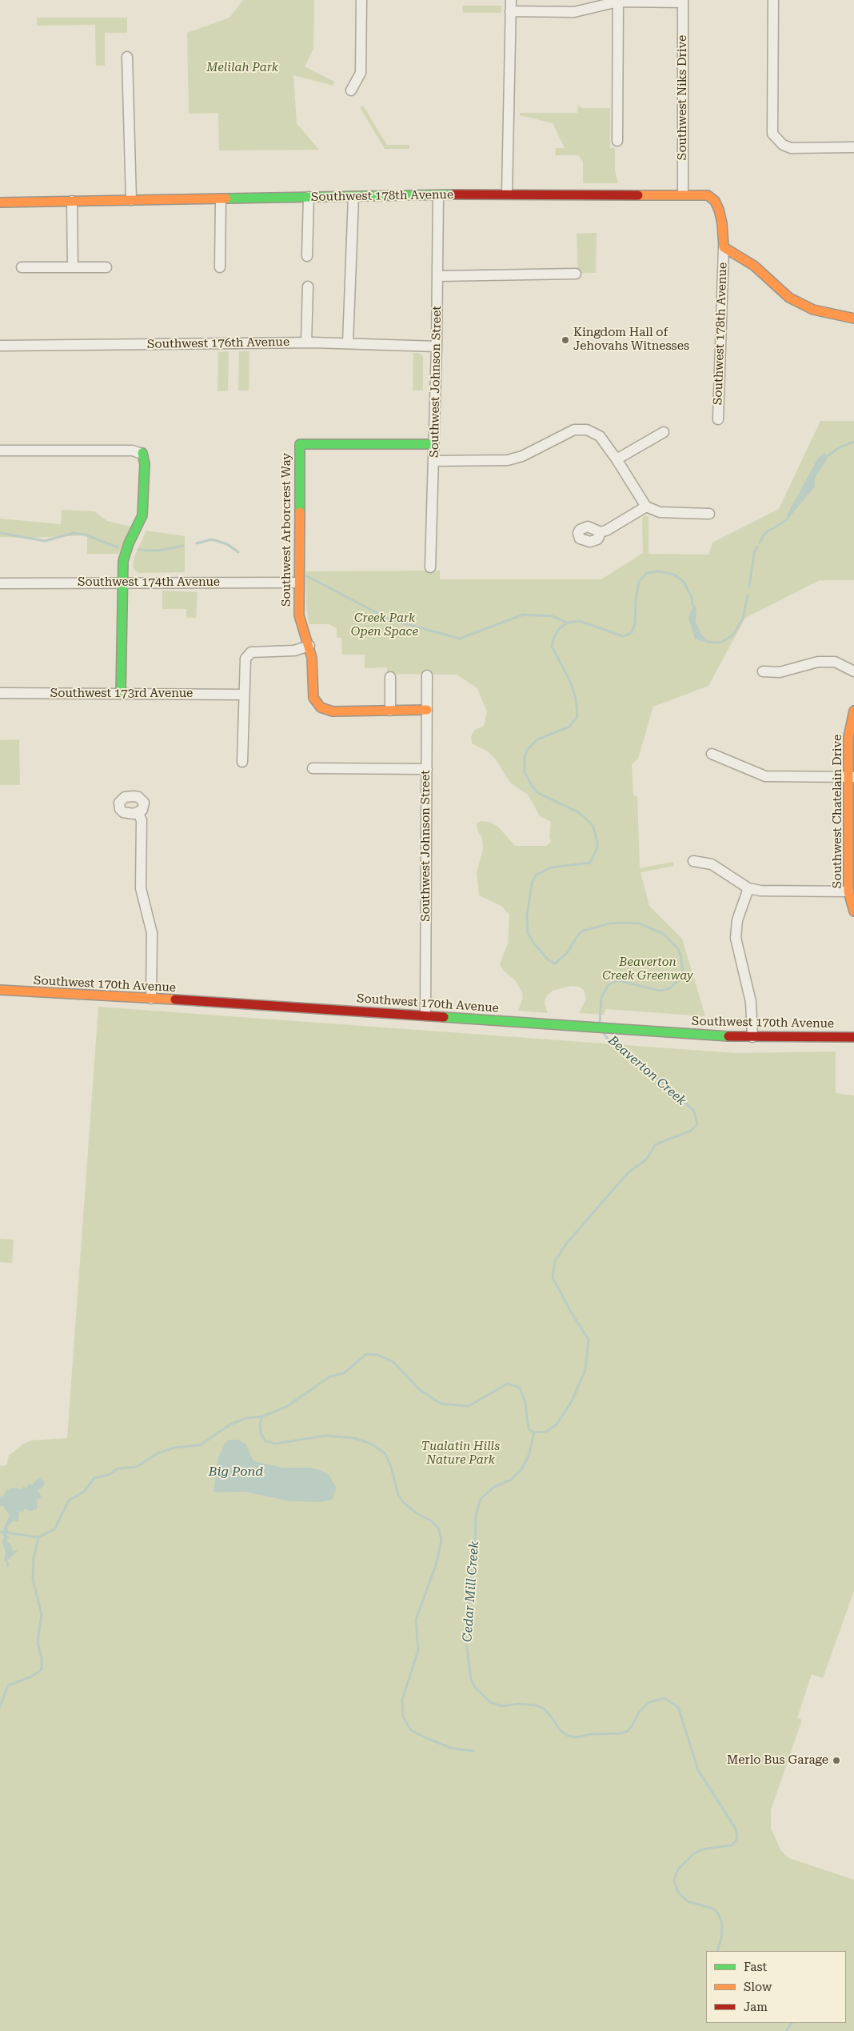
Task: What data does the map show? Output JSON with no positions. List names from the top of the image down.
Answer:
{
  "streets": {
    "street": [
      "Southwest Niks Drive",
      "Southwest 178th Avenue",
      "Southwest 176th Avenue",
      "Southwest Johnson Street",
      "Southwest Arborcrest Way",
      "Southwest 174th Avenue",
      "Southwest 173rd Avenue",
      "Southwest Chatelain Drive",
      "Southwest 170th Avenue"
    ]
  },
  "crossings": [
    ["Southwest Niks Drive", "Southwest 178th Avenue"],
    ["Southwest 178th Avenue", "Southwest Johnson Street"],
    ["Southwest 176th Avenue", "Southwest Johnson Street"],
    ["Southwest Johnson Street", "Southwest Arborcrest Way"],
    ["Southwest Johnson Street", "Southwest 170th Avenue"],
    ["Southwest Arborcrest Way", "Southwest 174th Avenue"]
  ],
  "water": ["Beaverton Creek", "Big Pond", "Cedar Mill Creek"],
  "parks": [
    "Melilah Park",
    "Creek Park Open Space",
    "Beaverton Creek Greenway",
    "Tualatin Hills Nature Park"
  ],
  "places": ["Kingdom Hall of Jehovahs Witnesses", "Merlo Bus Garage"],
  "legend": ["Fast", "Slow", "Jam"]
}
